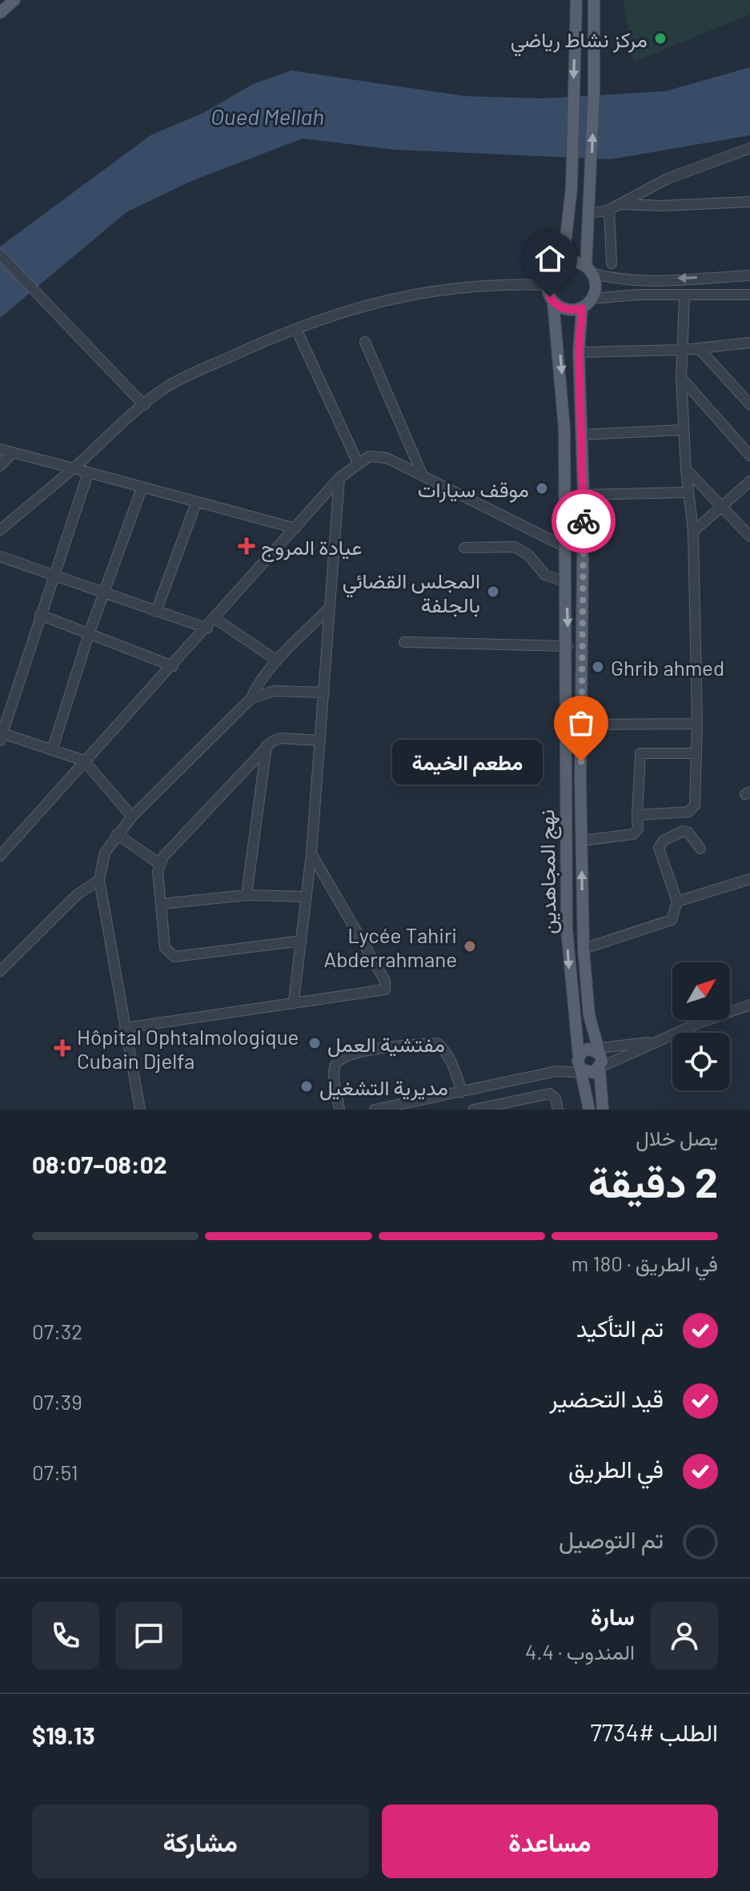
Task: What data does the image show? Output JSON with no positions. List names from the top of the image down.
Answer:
{
  "streets": {
    "main road": ["نهج المجاهدين"]
  },
  "water": ["Oued Mellah"],
  "places": {
    "other": [
      "مركز نشاط رياضي",
      "موقف سيارات",
      "المجلس القضائي بالجلفة",
      "Ghrib ahmed",
      "مطعم الخيمة",
      "Lycée Tahiri Abderrahmane",
      "مفتشية العمل",
      "مديرية التشغيل"
    ],
    "health": ["عيادة المروج", "Hôpital Ophtalmologique Cubain Djelfa"]
  },
  "north": "top right",
  "page": {
    "bubble": "مطعم الخيمة",
    "heading": ["2 دقيقة", "يصل خلال", "08:02–08:07"],
    "panel": [
      "سارة",
      "المندوب · 4.4",
      "الطلب #7734",
      "$19.13"
    ],
    "bar": "في الطريق · 180 m",
    "list": [
      ["تم التأكيد", "07:32"],
      ["قيد التحضير", "07:39"],
      ["في الطريق", "07:51"],
      "تم التوصيل"
    ],
    "buttons": ["مساعدة", "مشاركة"]
  }
}
